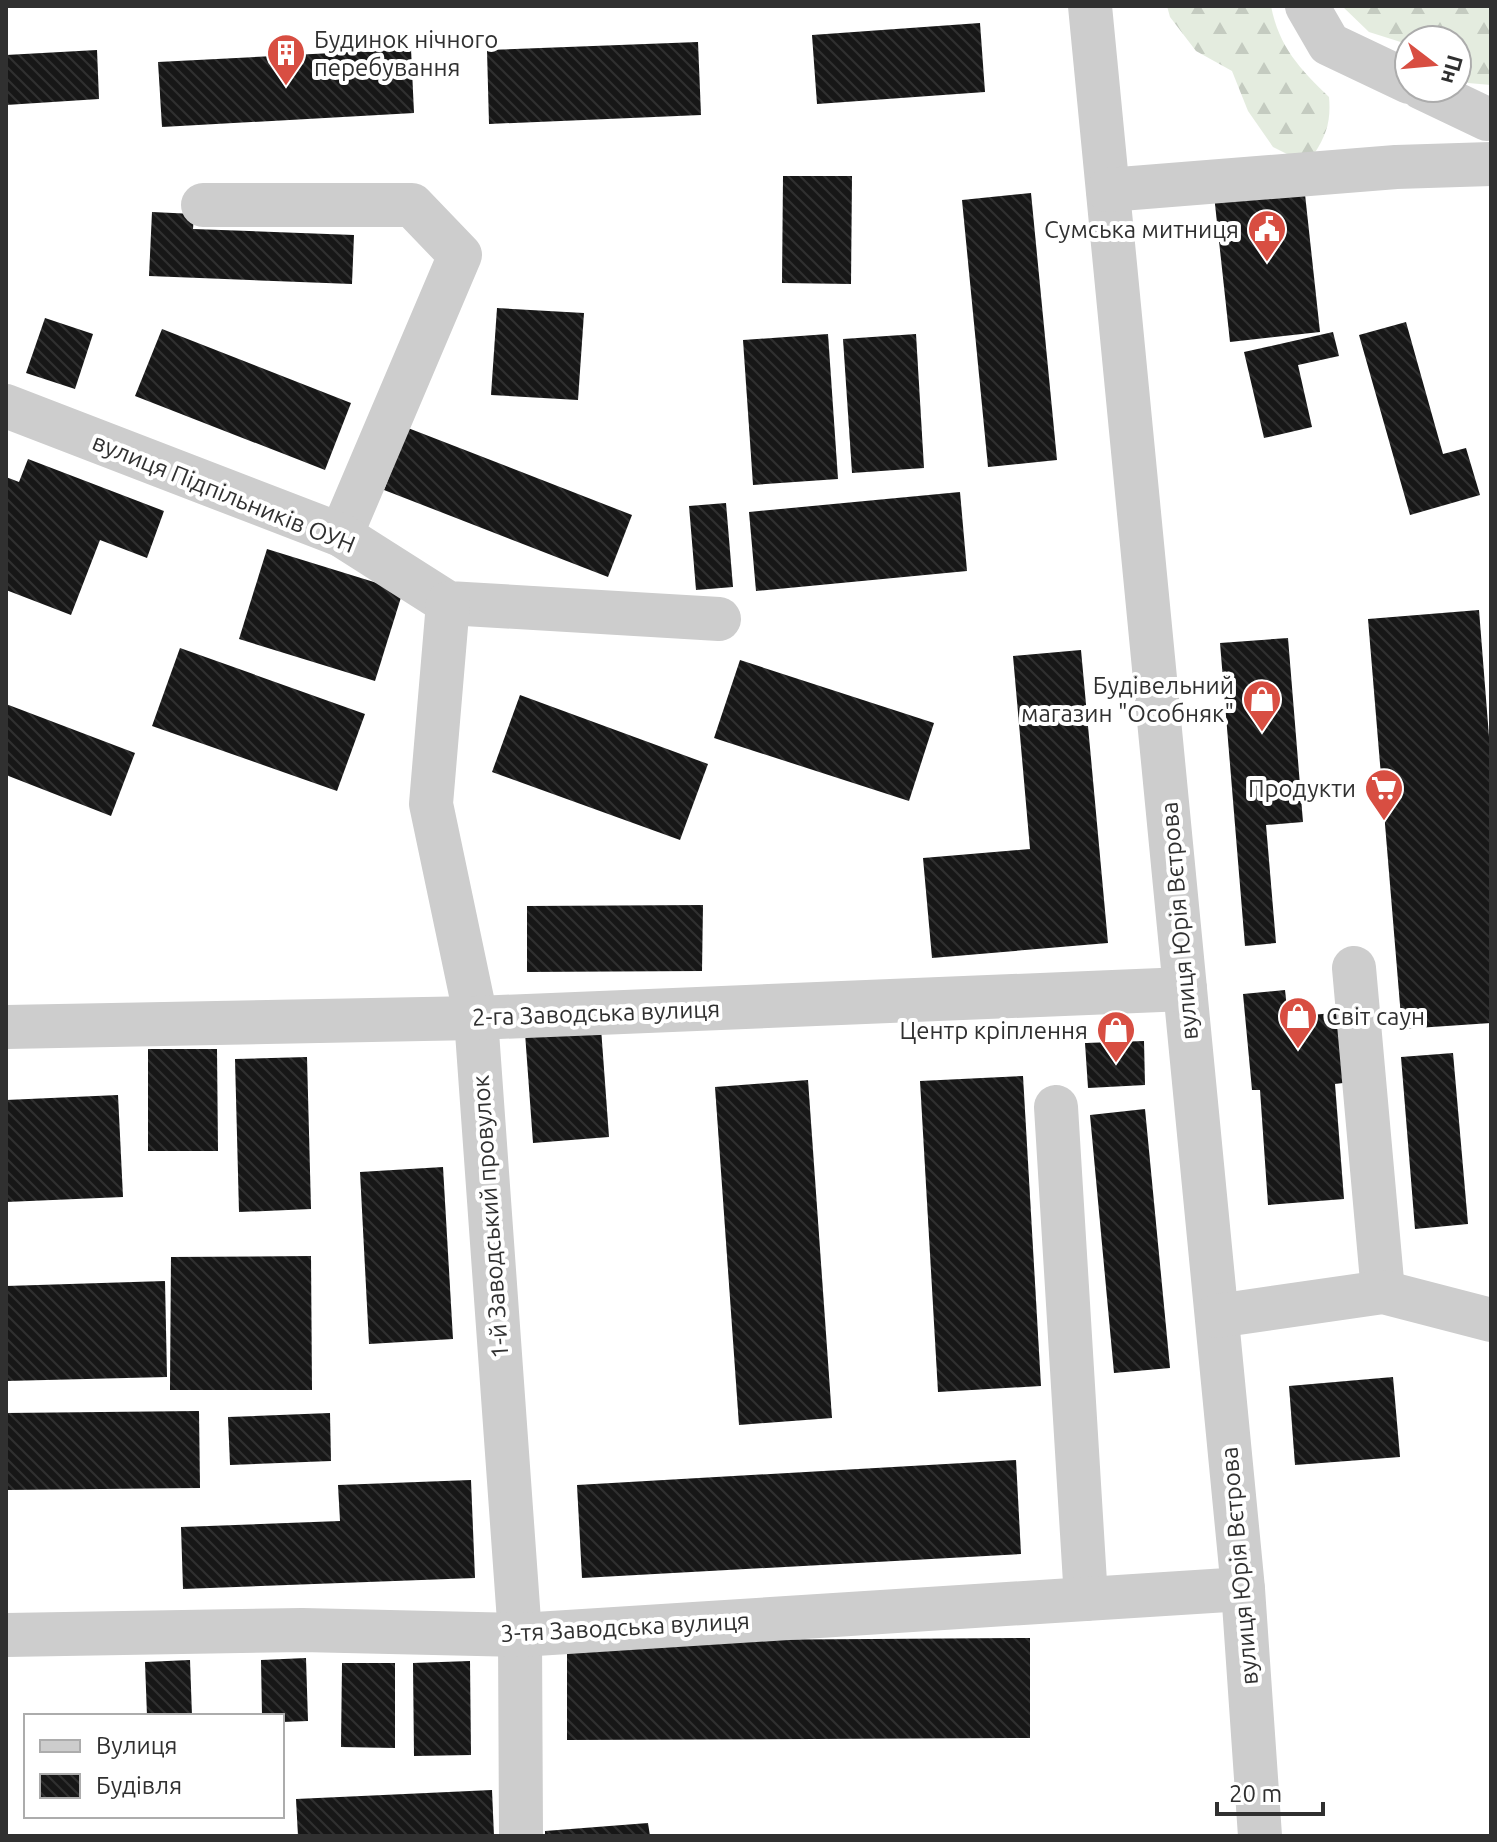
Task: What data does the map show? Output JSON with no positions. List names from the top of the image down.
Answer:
{
  "streets": {
    "street": [
      "вулиця Підпільників ОУН",
      "вулиця Юрія Вєтрова",
      "2-га Заводська вулиця",
      "1-й Заводський провулок",
      "3-тя Заводська вулиця"
    ]
  },
  "crossings": [
    ["вулиця Підпільників ОУН", "1-й Заводський провулок"],
    ["вулиця Юрія Вєтрова", "2-га Заводська вулиця"],
    ["вулиця Юрія Вєтрова", "3-тя Заводська вулиця"],
    ["2-га Заводська вулиця", "1-й Заводський провулок"],
    ["1-й Заводський провулок", "3-тя Заводська вулиця"]
  ],
  "places": {
    "building": ["Будинок нічного перебування"],
    "public building": ["Сумська митниця"],
    "shop": ["Будівельний магазин \"Особняк\"", "Світ саун", "Центр кріплення"],
    "supermarket": ["Продукти"]
  },
  "legend": ["Вулиця", "Будівля"],
  "scale_bar": "20 m",
  "north": "right"
}
